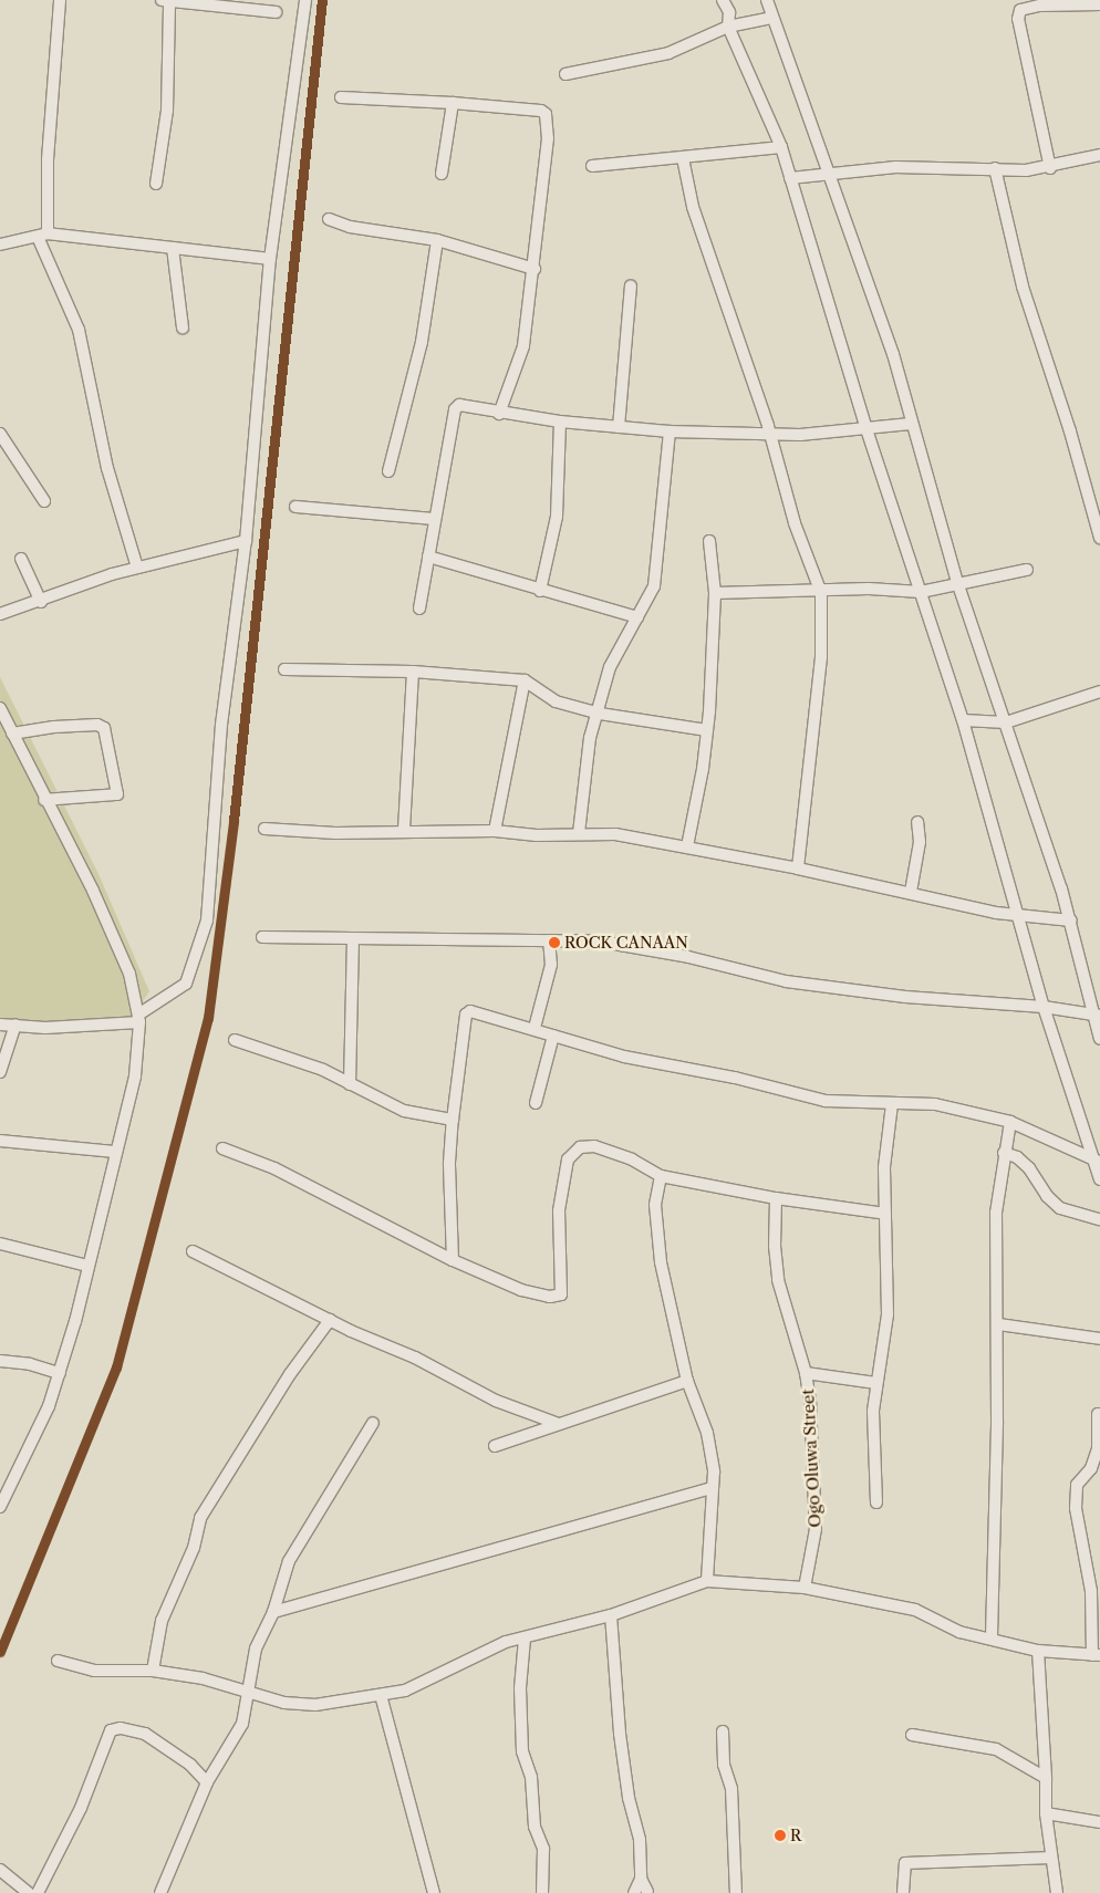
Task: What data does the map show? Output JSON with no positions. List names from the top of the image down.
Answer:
{
  "streets": {
    "street": ["Ogo Oluwa Street"]
  },
  "places": ["ROCK CANAAN", "R"]
}
